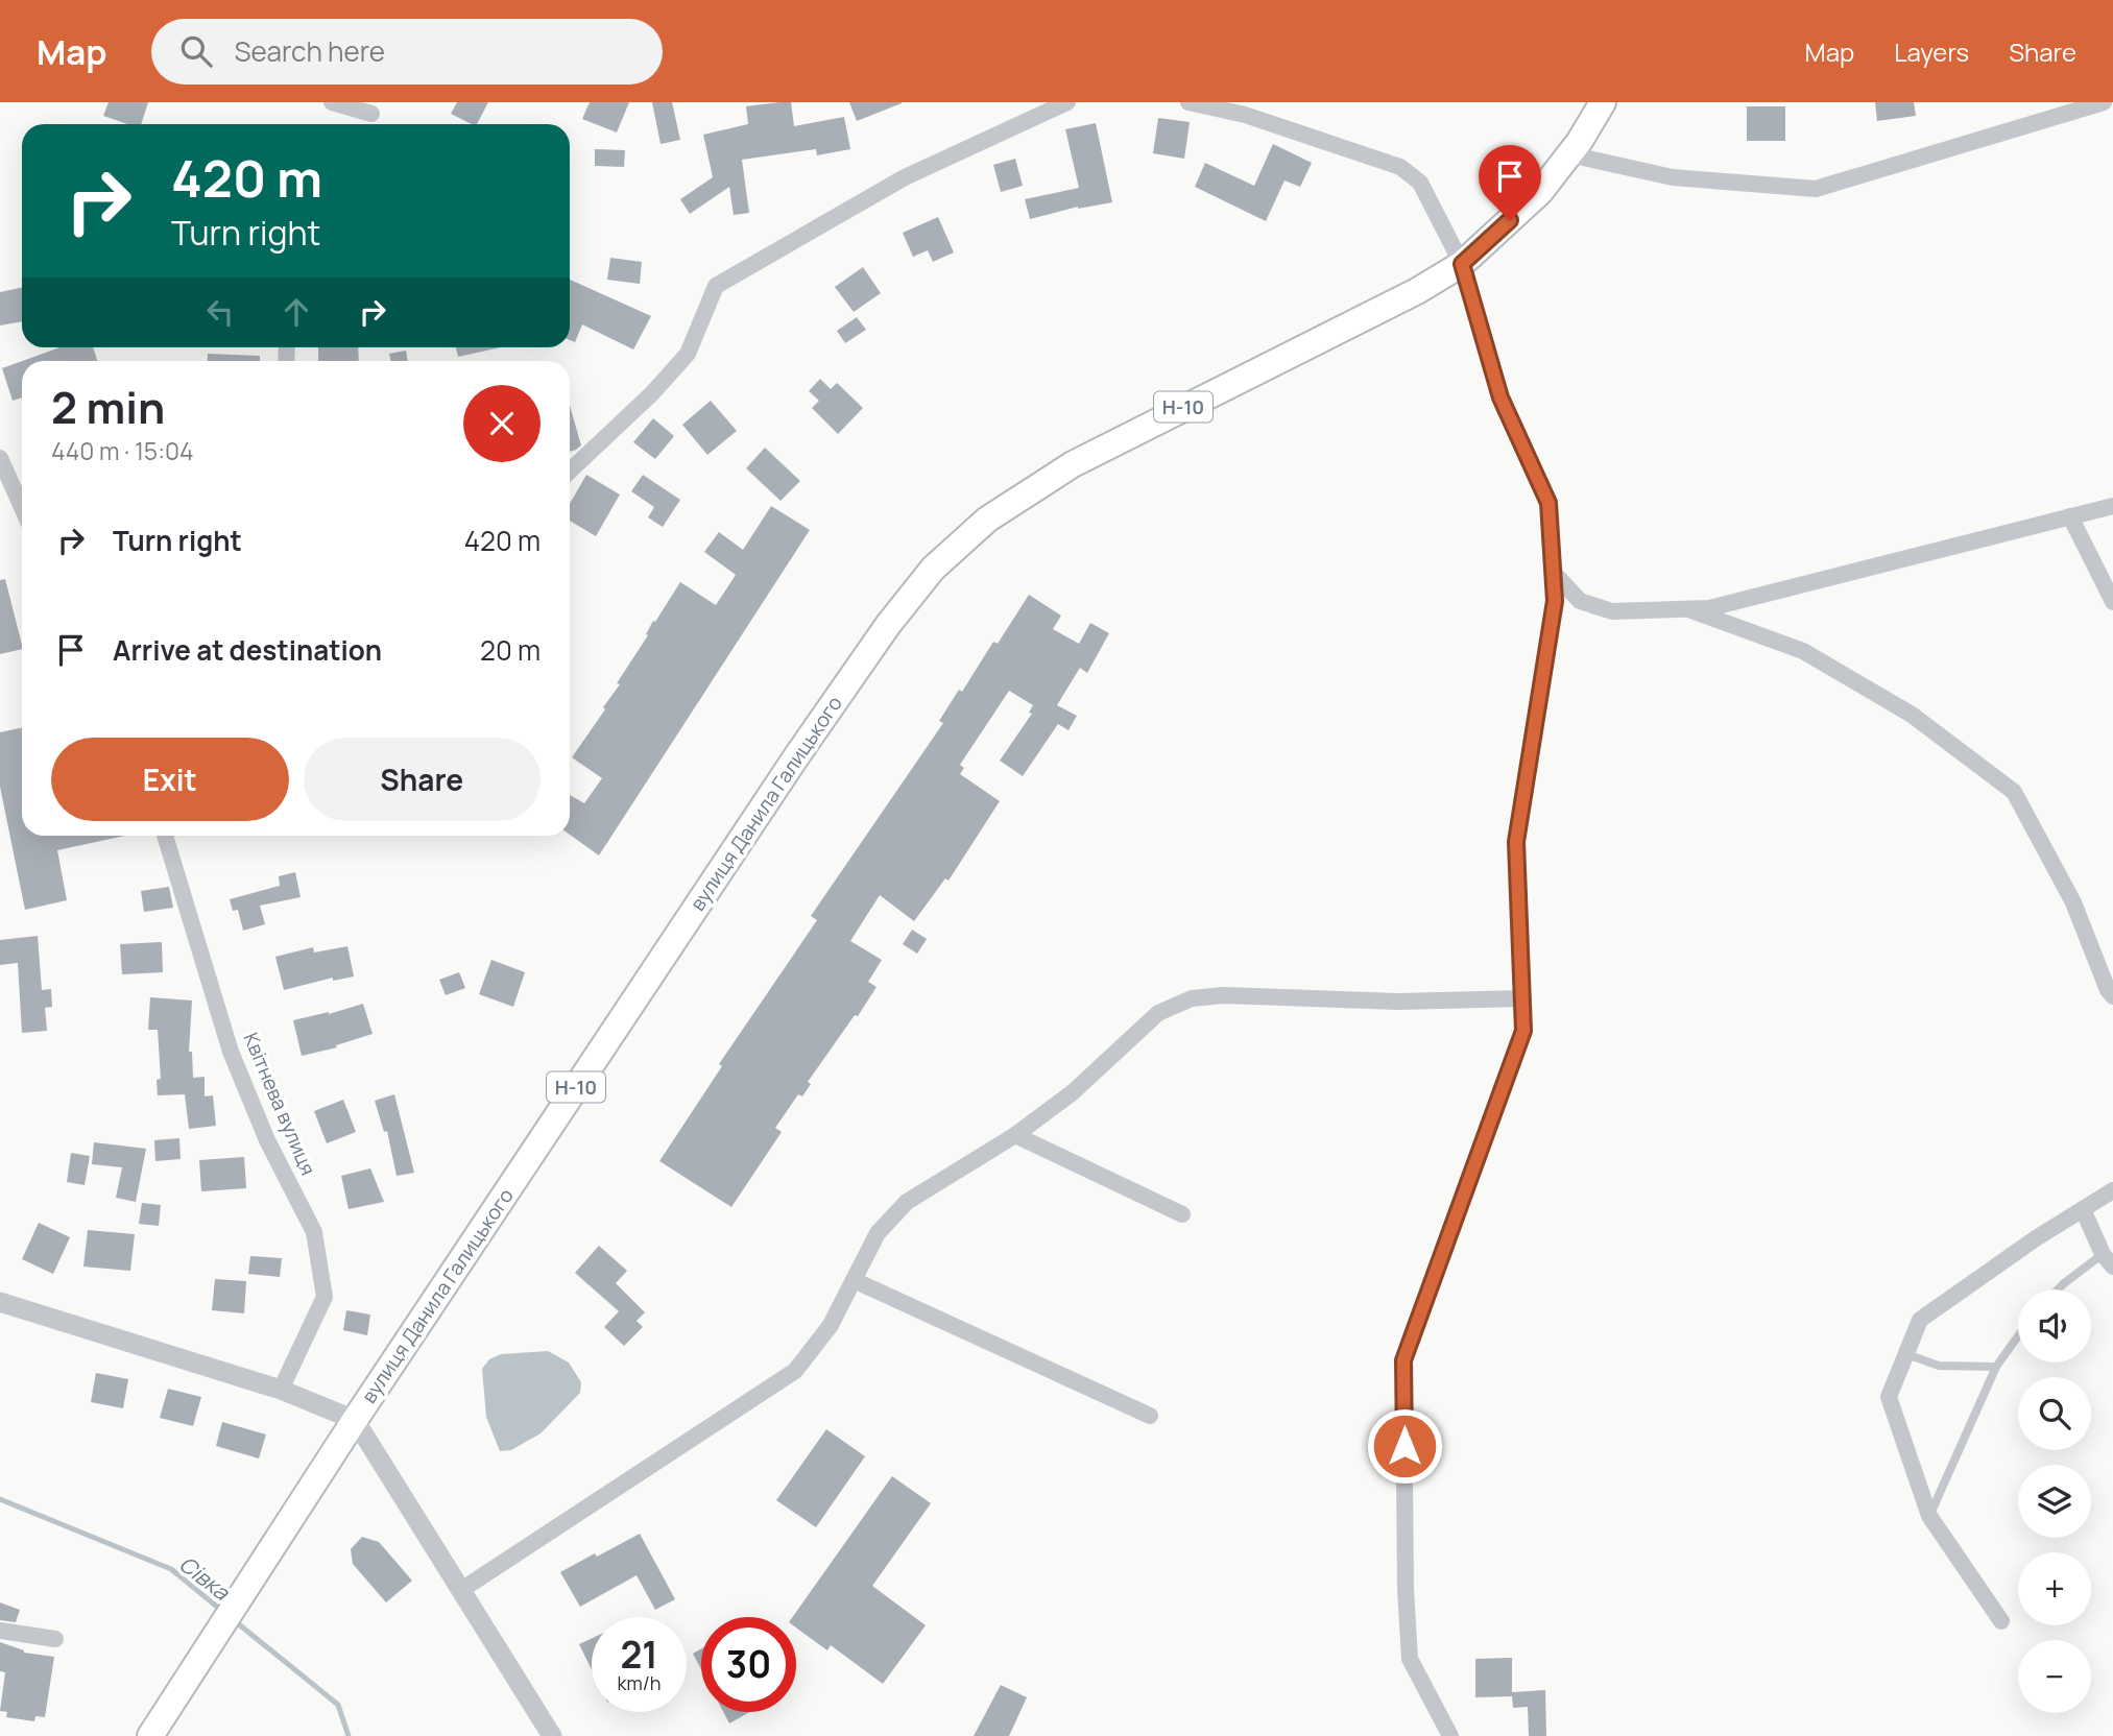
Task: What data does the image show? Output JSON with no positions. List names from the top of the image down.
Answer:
{
  "streets": {
    "main road": ["Н-10", "вулиця Данила Галицького"],
    "street": ["Квітнева вулиця"]
  },
  "water": ["Сівка"],
  "page": {
    "header": "Map",
    "search": "Search here",
    "nav": ["Map", "Layers", "Share"],
    "turn": ["420 m", "Turn right"],
    "heading": ["2 min", "440 m · 15:04"],
    "list": [
      {
        "name": "Turn right",
        "value": "420 m"
      },
      {
        "name": "Arrive at destination",
        "value": "20 m"
      }
    ],
    "buttons": ["Exit", "Share"],
    "map_buttons": ["+", "−"],
    "speed": "21 km/h",
    "limit": "30"
  }
}
